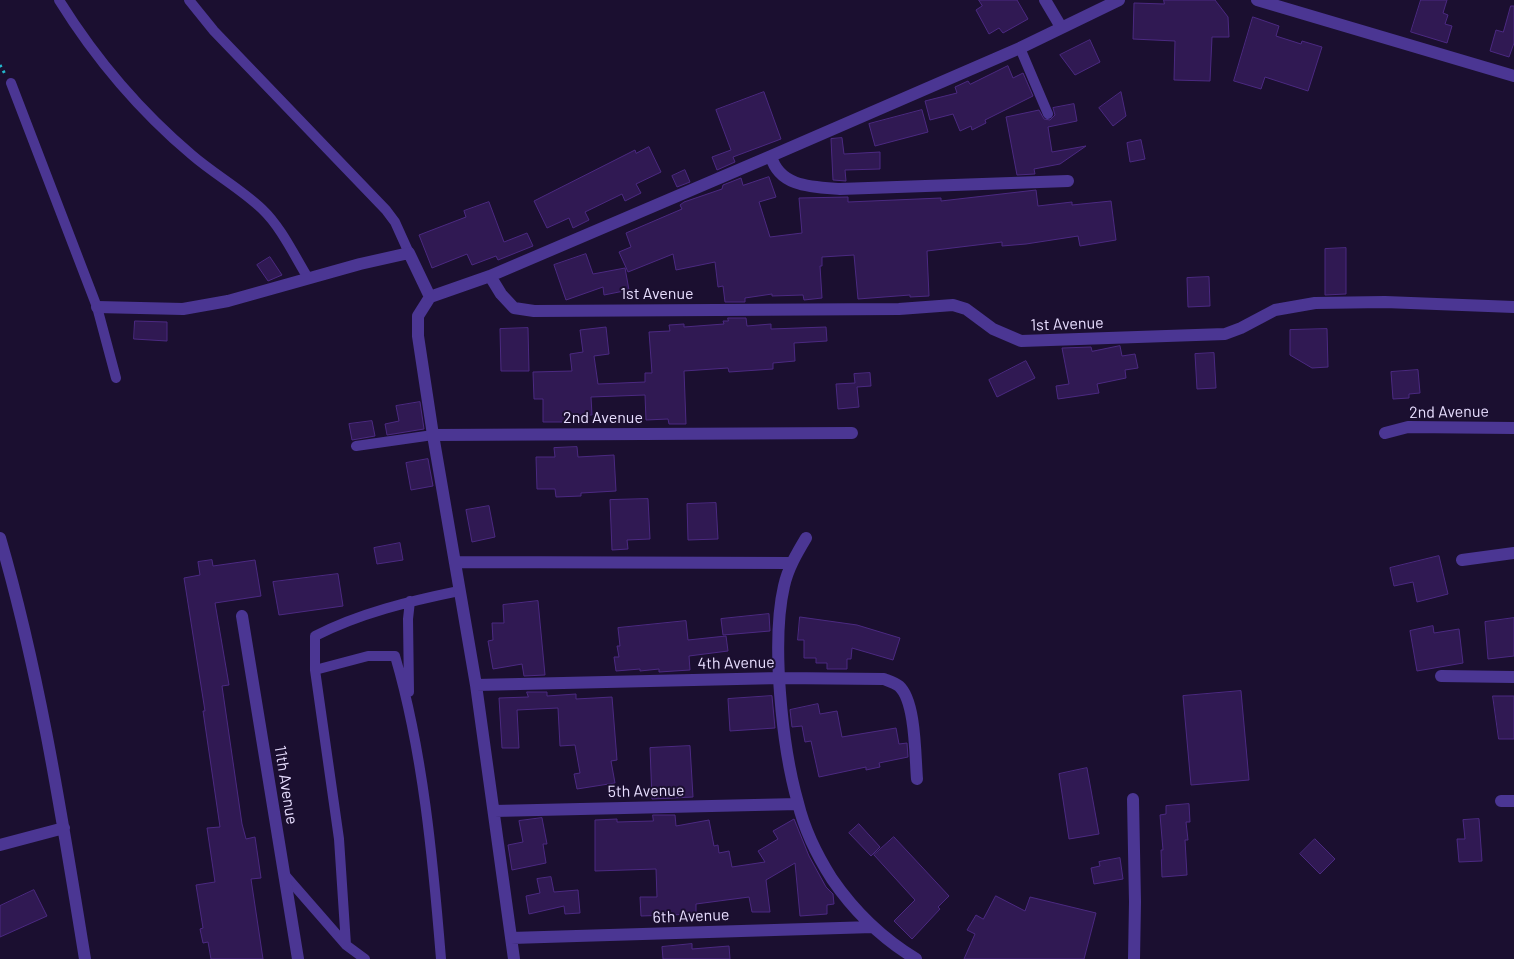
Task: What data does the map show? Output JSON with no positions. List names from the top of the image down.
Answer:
{
  "streets": {
    "street": [
      "1st Avenue",
      "2nd Avenue",
      "4th Avenue",
      "11th Avenue",
      "5th Avenue",
      "6th Avenue"
    ]
  }
}
